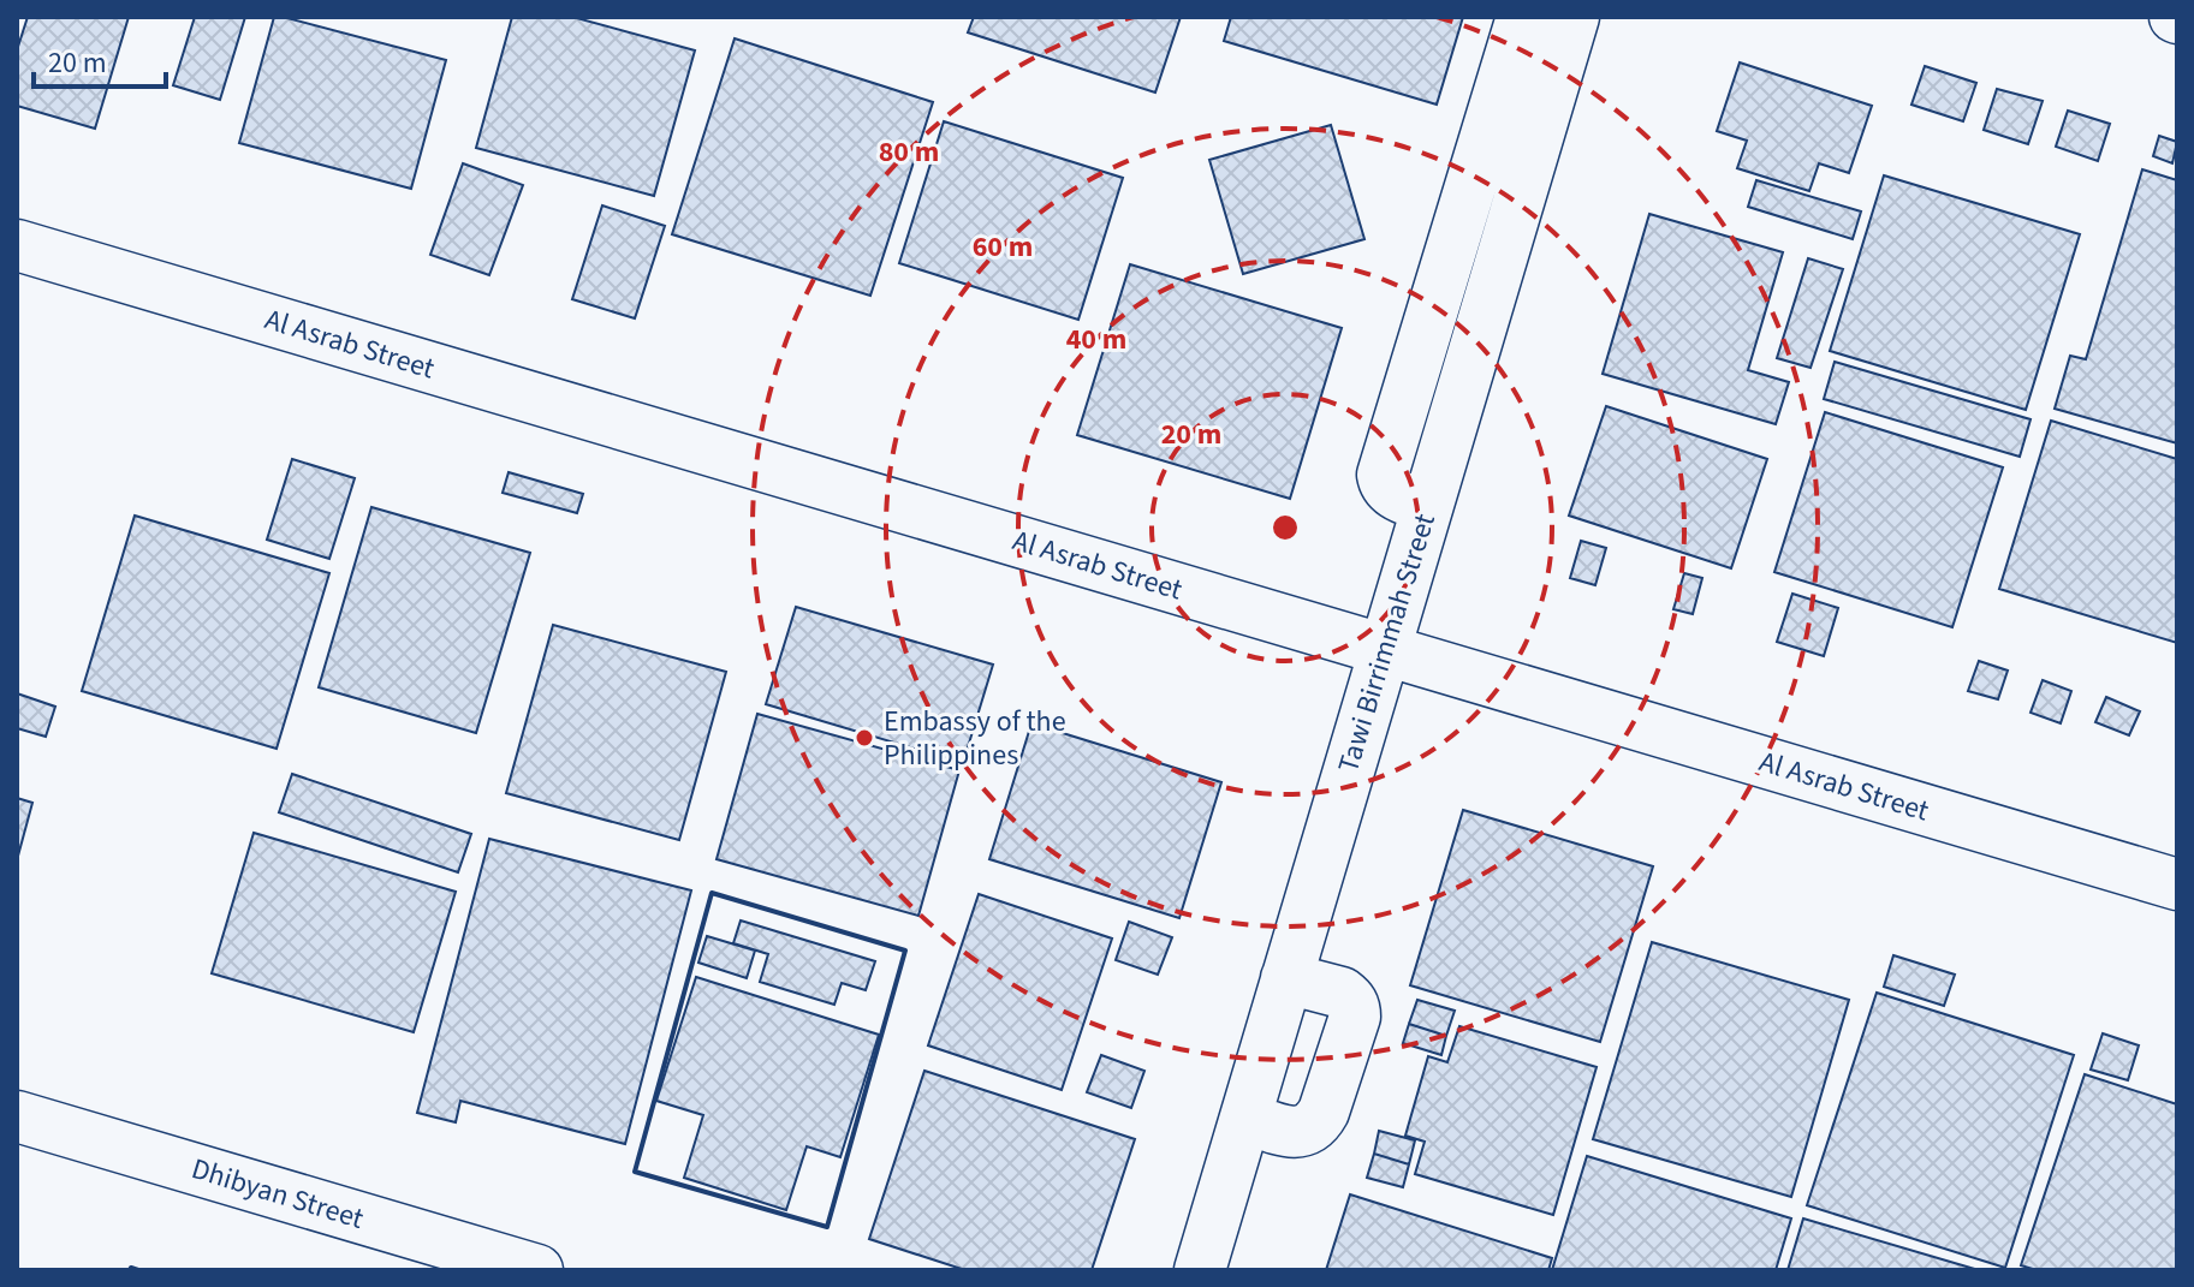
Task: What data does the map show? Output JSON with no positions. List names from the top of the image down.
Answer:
{
  "streets": {
    "street": ["Al Asrab Street", "Tawi Birrimmah Street", "Dhibyan Street"]
  },
  "crossings": [
    ["Al Asrab Street", "Tawi Birrimmah Street"]
  ],
  "places": ["Embassy of the Philippines"],
  "scale_bar": "20 m",
  "rings": [
    "80 m",
    "60 m",
    "40 m",
    "20 m"
  ]
}
